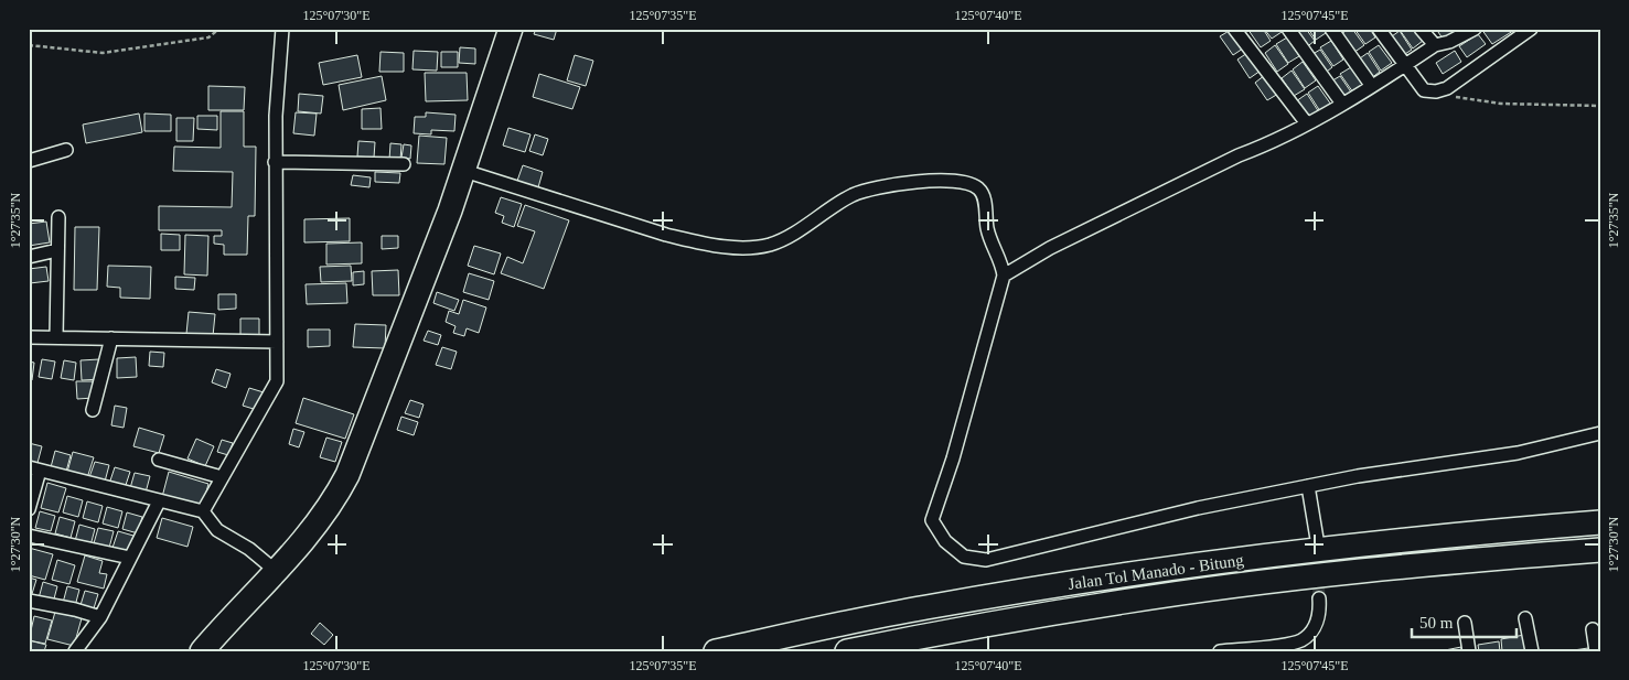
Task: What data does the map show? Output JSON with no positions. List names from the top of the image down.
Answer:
{
  "streets": {
    "highway": ["Jalan Tol Manado - Bitung"]
  },
  "scale_bar": "50 m",
  "coordinates": [
    "125°07'30\"E",
    "125°07'35\"E",
    "125°07'40\"E",
    "125°07'45\"E",
    "1°27'35\"N",
    "1°27'30\"N"
  ]
}
